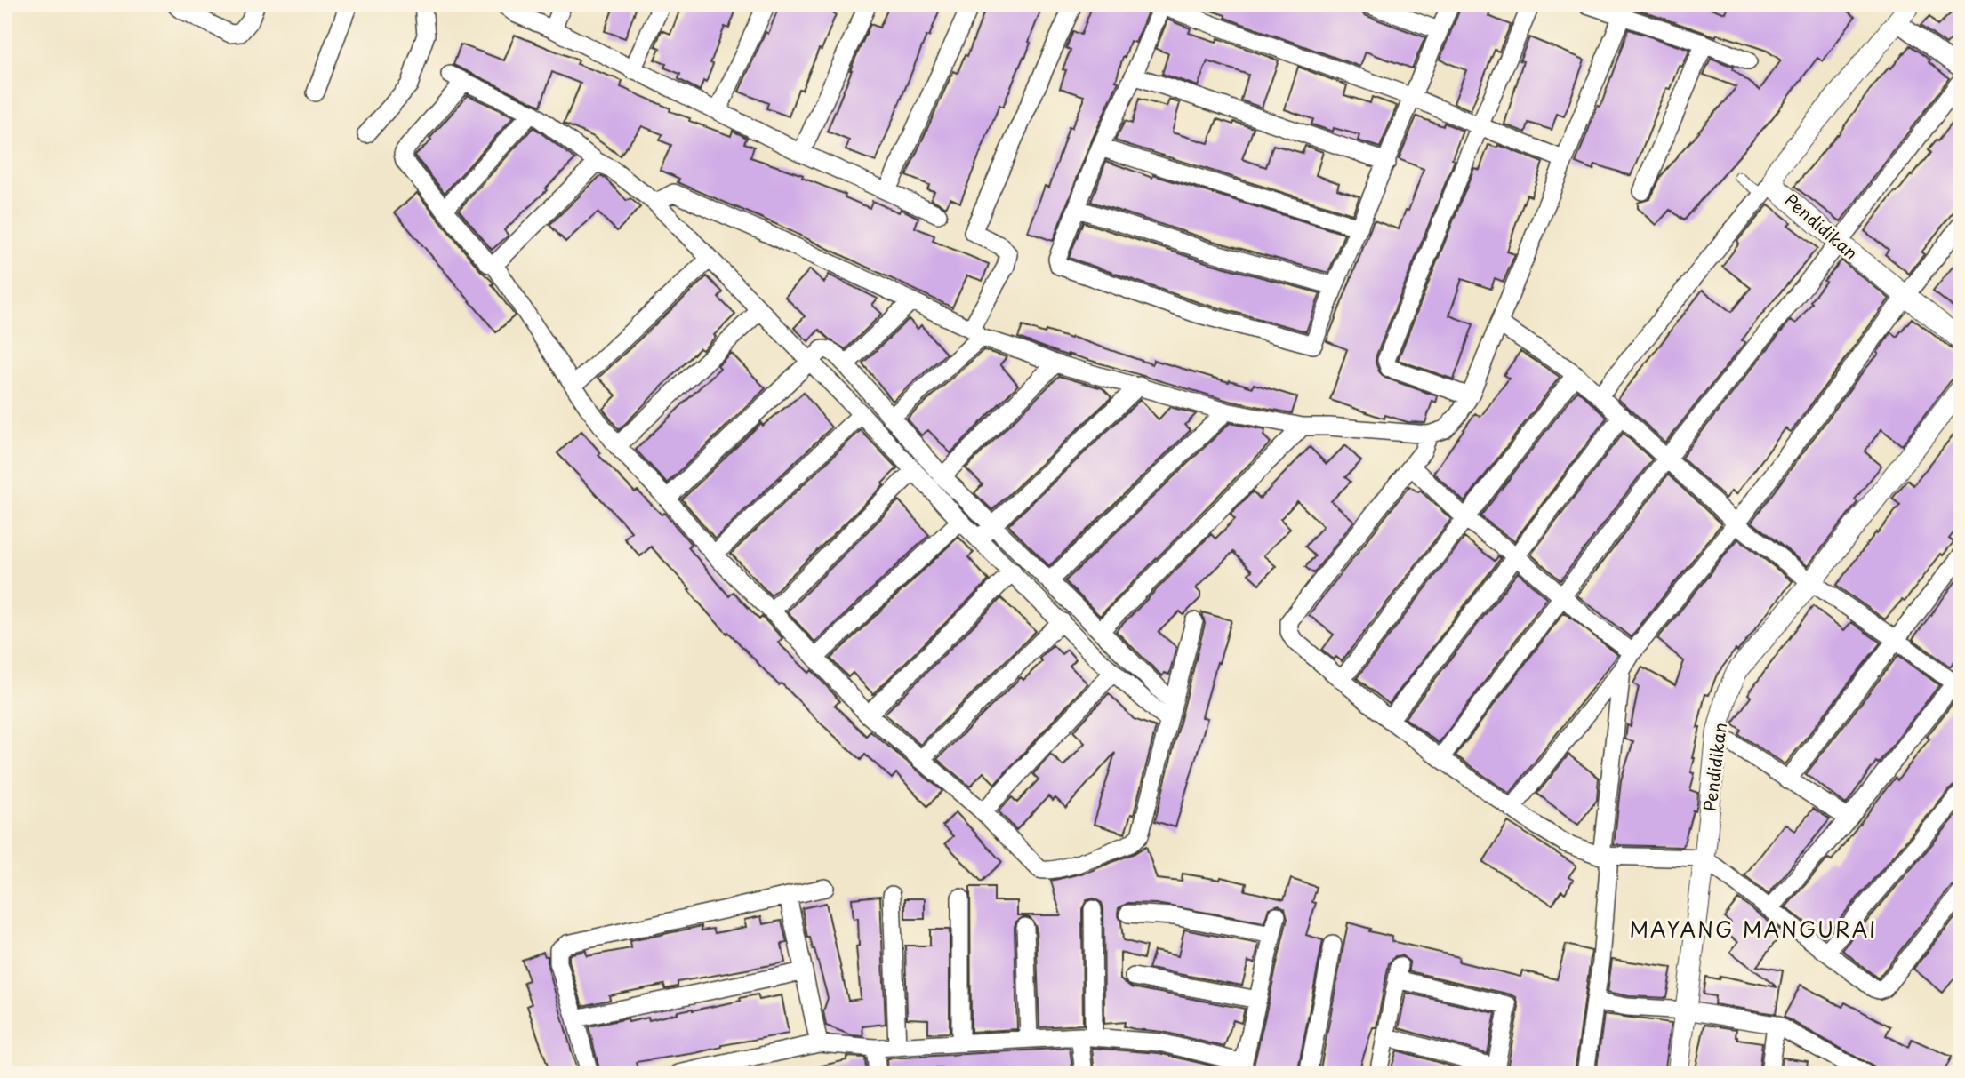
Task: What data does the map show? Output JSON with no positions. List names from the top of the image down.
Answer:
{
  "streets": {
    "street": ["Pendidikan"]
  },
  "districts": ["MAYANG MANGURAI"]
}
